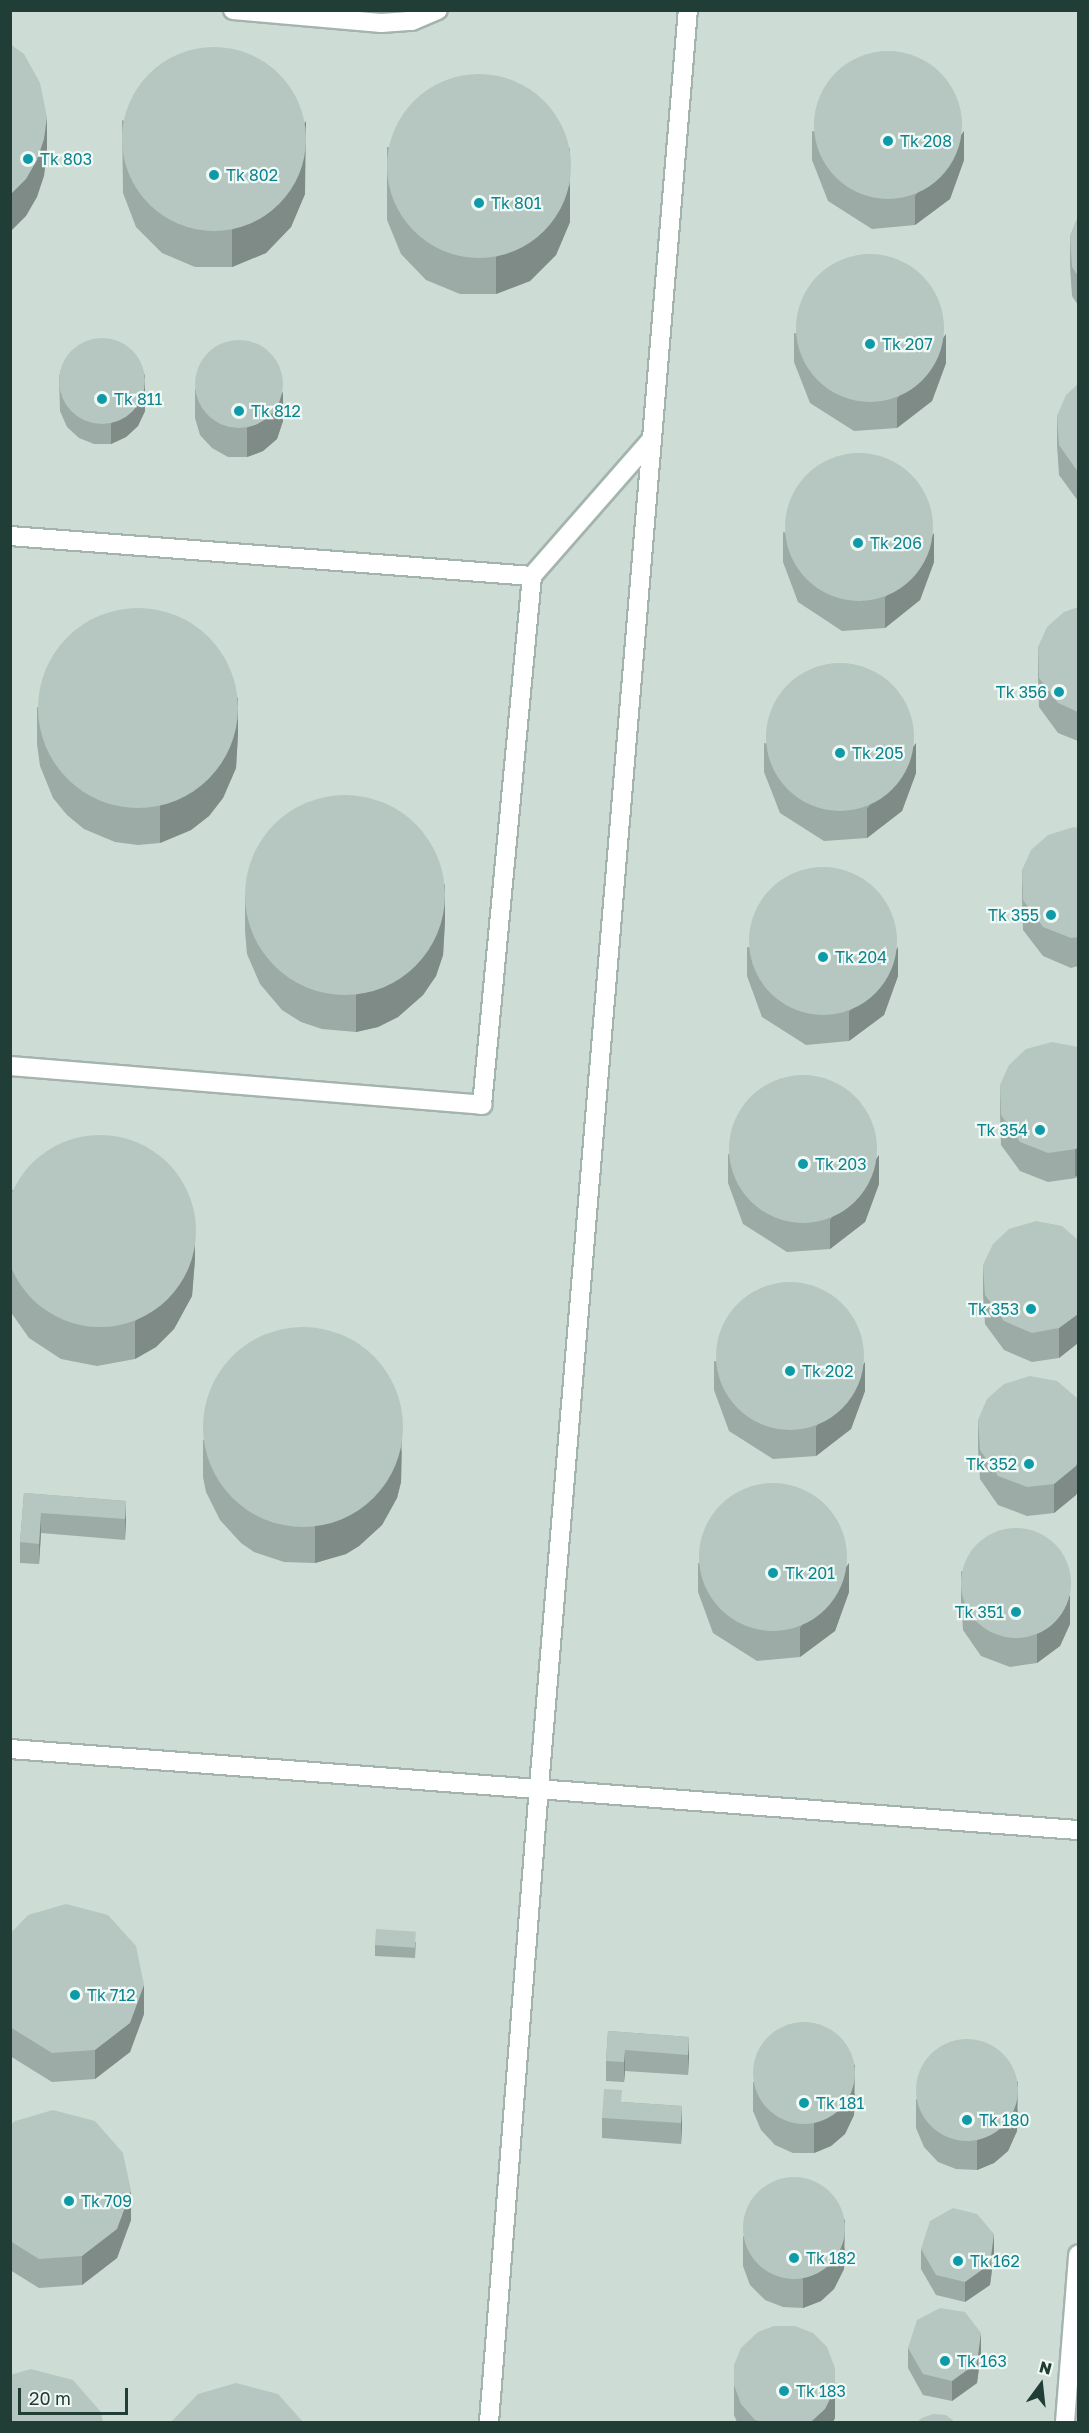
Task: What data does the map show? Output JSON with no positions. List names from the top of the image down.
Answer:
{
  "places": [
    "Tk 208",
    "Tk 803",
    "Tk 802",
    "Tk 801",
    "Tk 207",
    "Tk 811",
    "Tk 812",
    "Tk 206",
    "Tk 356",
    "Tk 205",
    "Tk 355",
    "Tk 204",
    "Tk 354",
    "Tk 203",
    "Tk 353",
    "Tk 202",
    "Tk 352",
    "Tk 201",
    "Tk 351",
    "Tk 712",
    "Tk 181",
    "Tk 180",
    "Tk 709",
    "Tk 182",
    "Tk 162",
    "Tk 163",
    "Tk 183"
  ],
  "scale_bar": "20 m",
  "north": "top"
}
